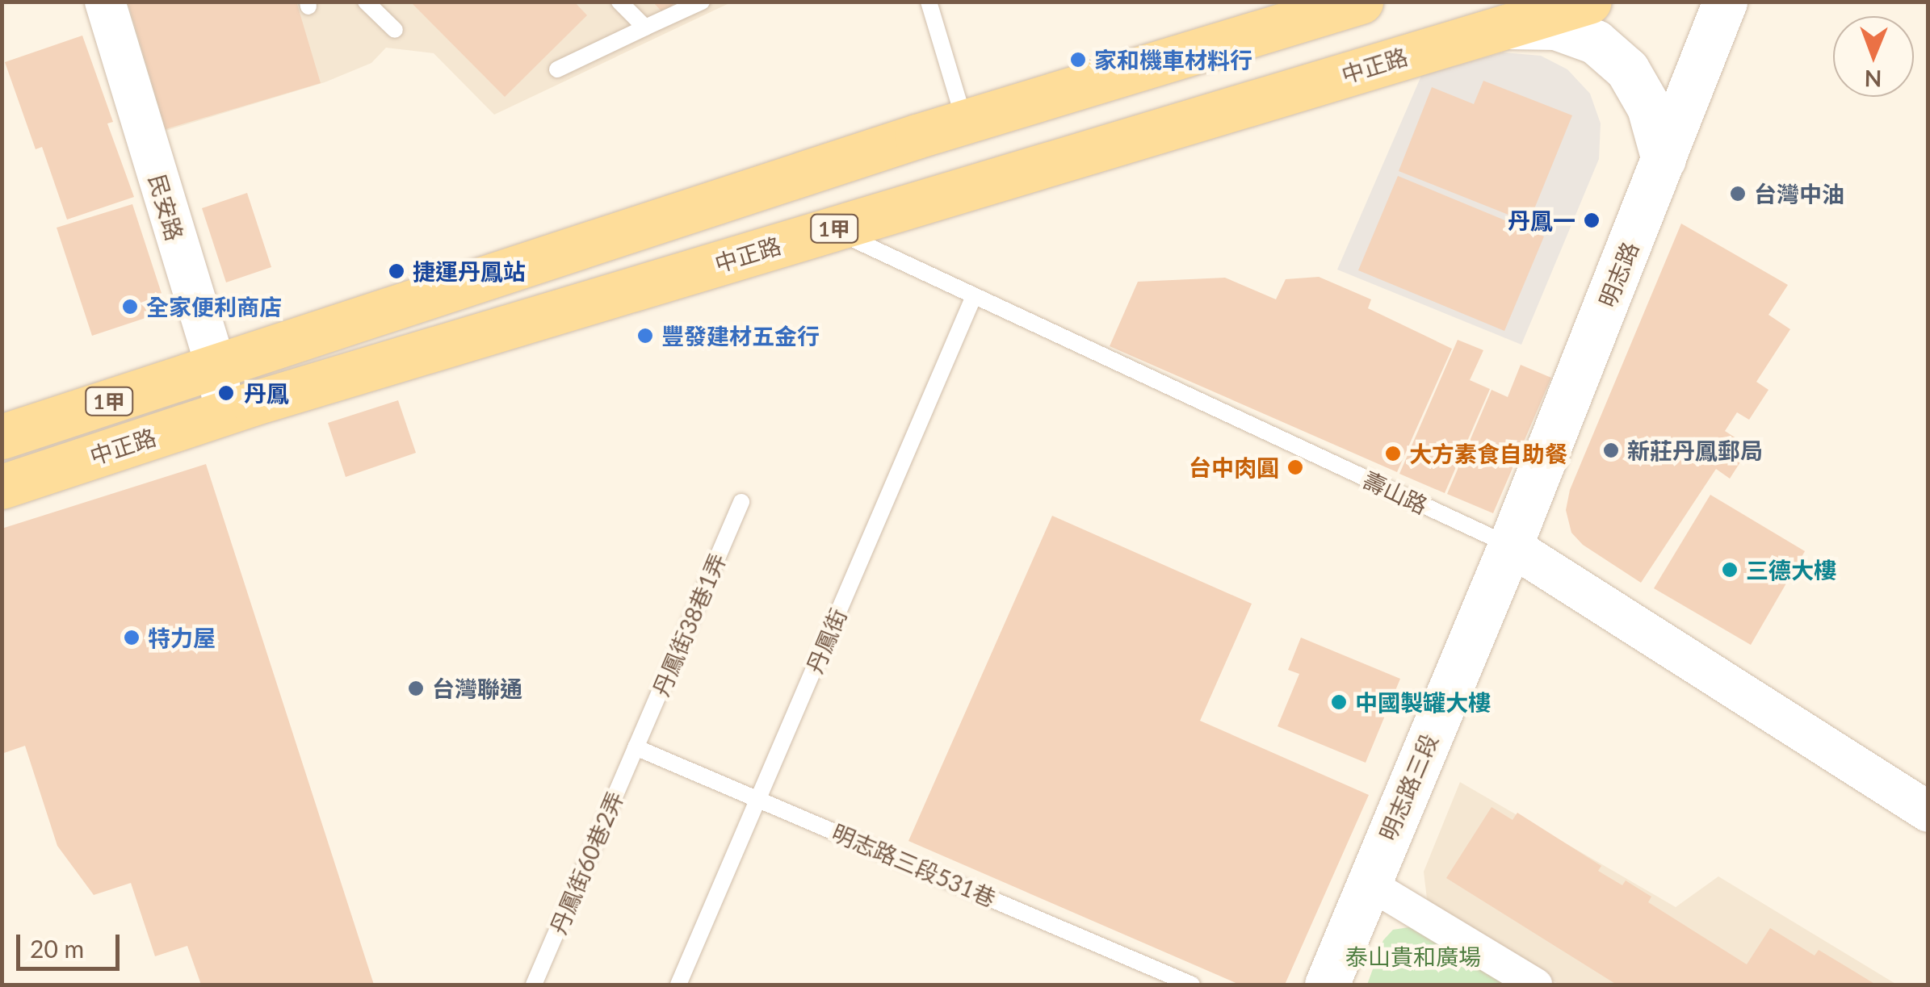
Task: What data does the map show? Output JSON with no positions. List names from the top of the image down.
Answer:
{
  "streets": {
    "main road": [
      "中正路",
      "1甲",
      "明志路",
      "明志路三段"
    ],
    "street": ["民安路", "壽山路"],
    "lane": [
      "丹鳳街38巷1弄",
      "丹鳳街",
      "丹鳳街60巷2弄",
      "明志路三段531巷"
    ]
  },
  "crossings": [
    ["中正路", "民安路"],
    ["中正路", "壽山路"],
    ["民安路", "1甲"],
    ["明志路", "壽山路"],
    ["明志路", "明志路三段"],
    ["壽山路", "丹鳳街"],
    ["壽山路", "明志路三段"],
    ["丹鳳街38巷1弄", "丹鳳街60巷2弄"],
    ["丹鳳街38巷1弄", "明志路三段531巷"],
    ["丹鳳街", "明志路三段531巷"],
    ["丹鳳街60巷2弄", "明志路三段531巷"]
  ],
  "parks": ["泰山貴和廣場"],
  "places": [
    "家和機車材料行",
    "台灣中油",
    "丹鳳一",
    "捷運丹鳳站",
    "全家便利商店",
    "豐發建材五金行",
    "丹鳳",
    "新莊丹鳳郵局",
    "大方素食自助餐",
    "台中肉圓",
    "三德大樓",
    "特力屋",
    "台灣聯通",
    "中國製罐大樓"
  ],
  "scale_bar": "20 m",
  "north": "bottom"
}
